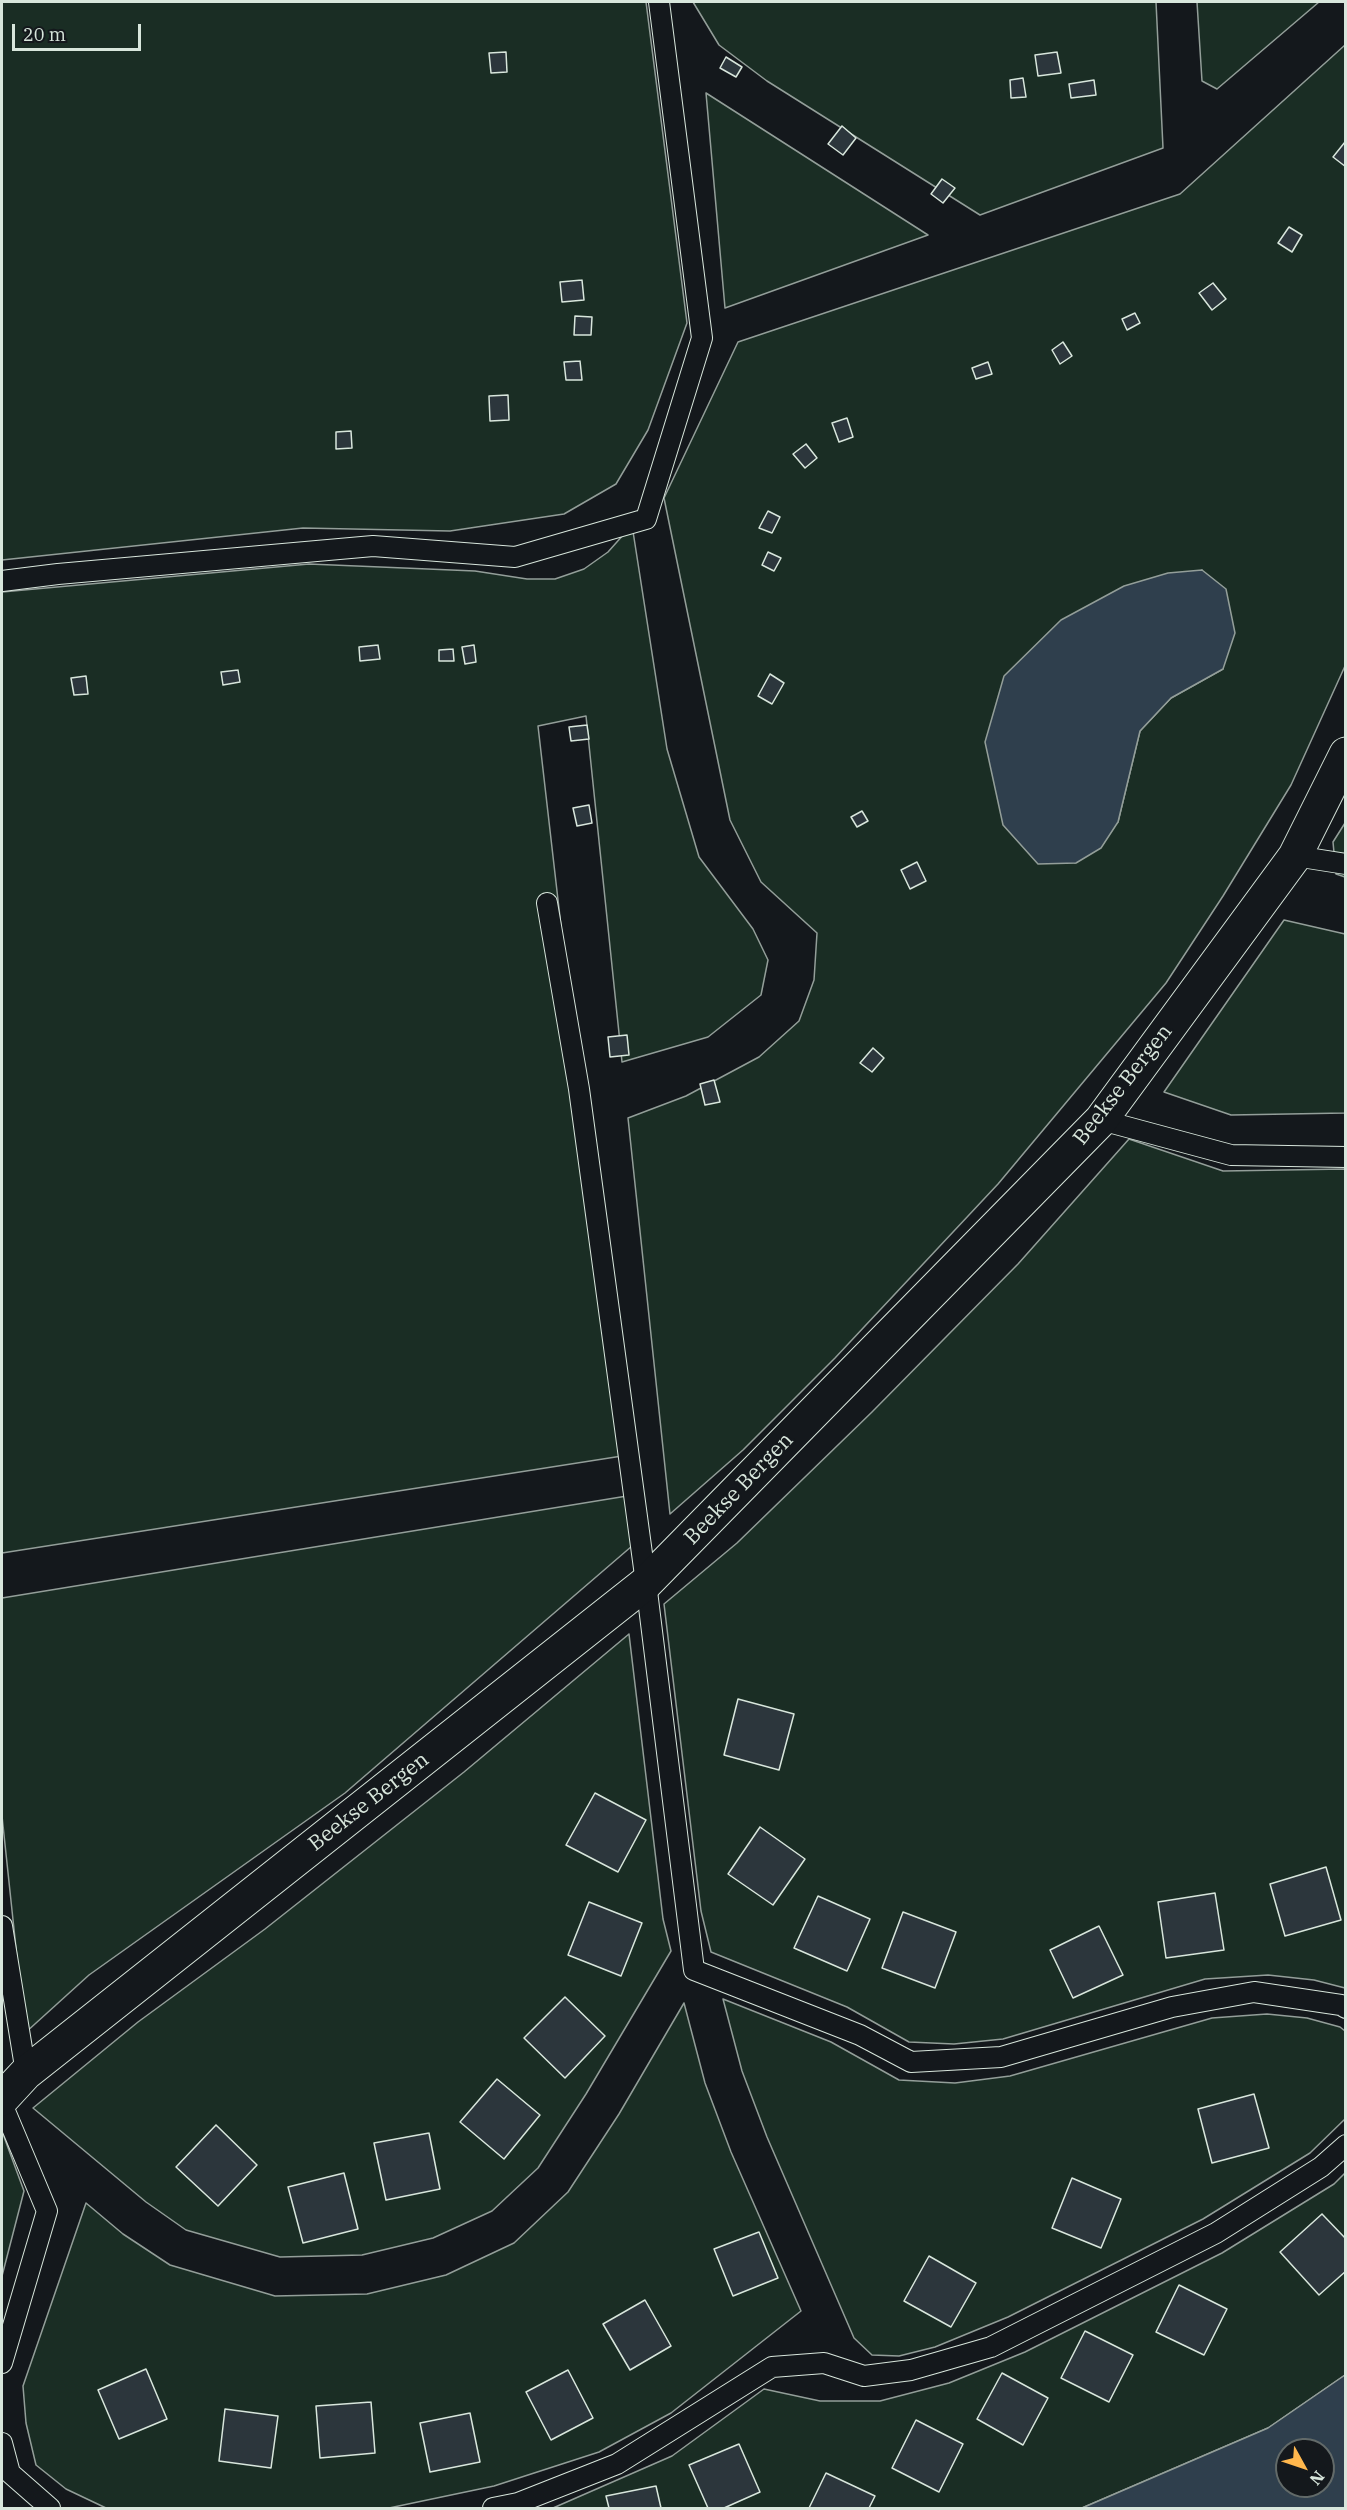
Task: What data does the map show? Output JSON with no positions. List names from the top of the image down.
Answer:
{
  "streets": {
    "street": ["Beekse Bergen"]
  },
  "scale_bar": "20 m",
  "north": "bottom right"
}
